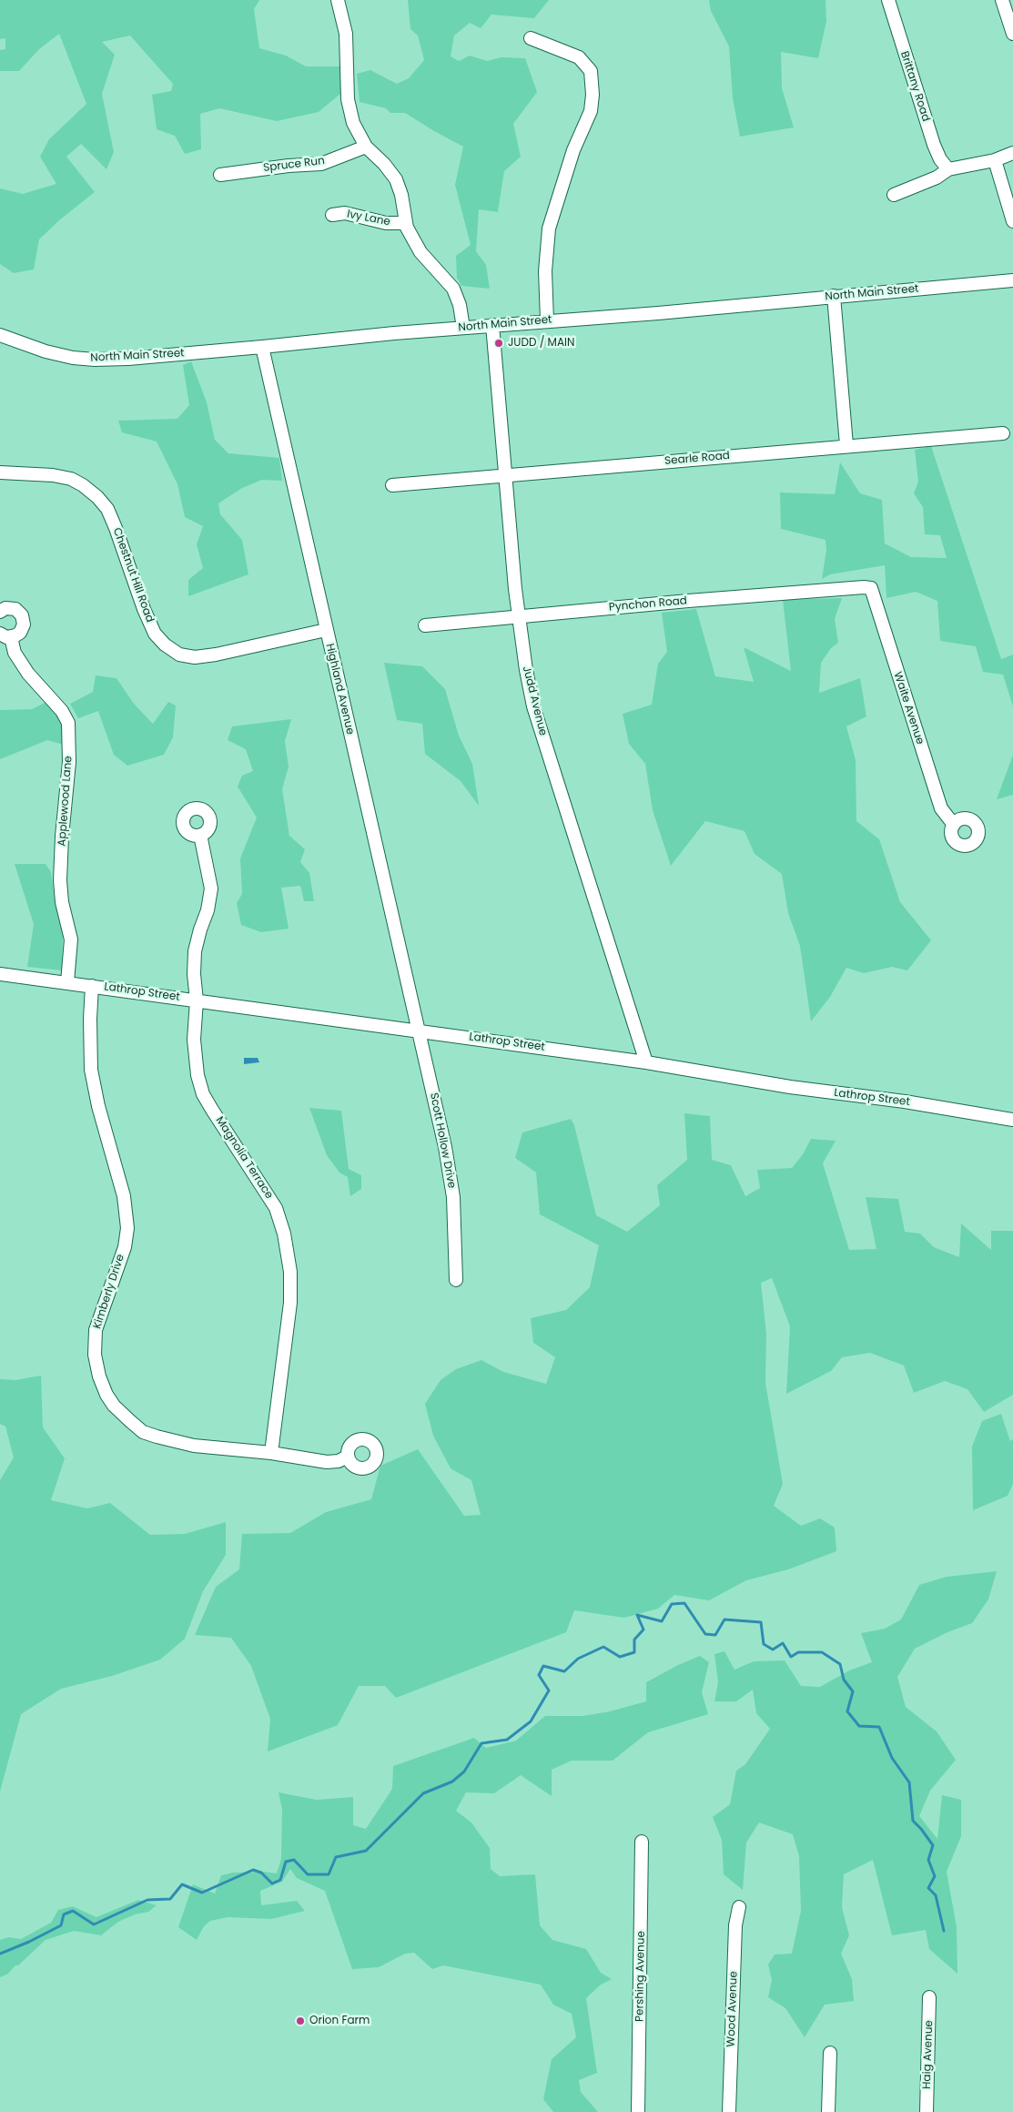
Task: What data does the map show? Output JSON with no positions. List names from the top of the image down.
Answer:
{
  "streets": {
    "street": [
      "Brittany Road",
      "Spruce Run",
      "Ivy Lane",
      "North Main Street",
      "Searle Road",
      "Chestnut Hill Road",
      "Pynchon Road",
      "Highland Avenue",
      "Judd Avenue",
      "Waite Avenue",
      "Applewood Lane",
      "Lathrop Street",
      "Scott Hollow Drive",
      "Magnolia Terrace",
      "Kimberly Drive",
      "Pershing Avenue",
      "Wood Avenue",
      "Haig Avenue"
    ]
  },
  "crossings": [
    ["North Main Street", "Highland Avenue"],
    ["North Main Street", "Judd Avenue"],
    ["Searle Road", "Judd Avenue"],
    ["Chestnut Hill Road", "Highland Avenue"],
    ["Pynchon Road", "Judd Avenue"],
    ["Pynchon Road", "Waite Avenue"],
    ["Highland Avenue", "Lathrop Street"],
    ["Highland Avenue", "Scott Hollow Drive"],
    ["Judd Avenue", "Lathrop Street"],
    ["Applewood Lane", "Lathrop Street"],
    ["Lathrop Street", "Scott Hollow Drive"],
    ["Lathrop Street", "Magnolia Terrace"],
    ["Lathrop Street", "Kimberly Drive"],
    ["Magnolia Terrace", "Kimberly Drive"]
  ],
  "places": ["JUDD / MAIN", "Orion Farm"]
}
